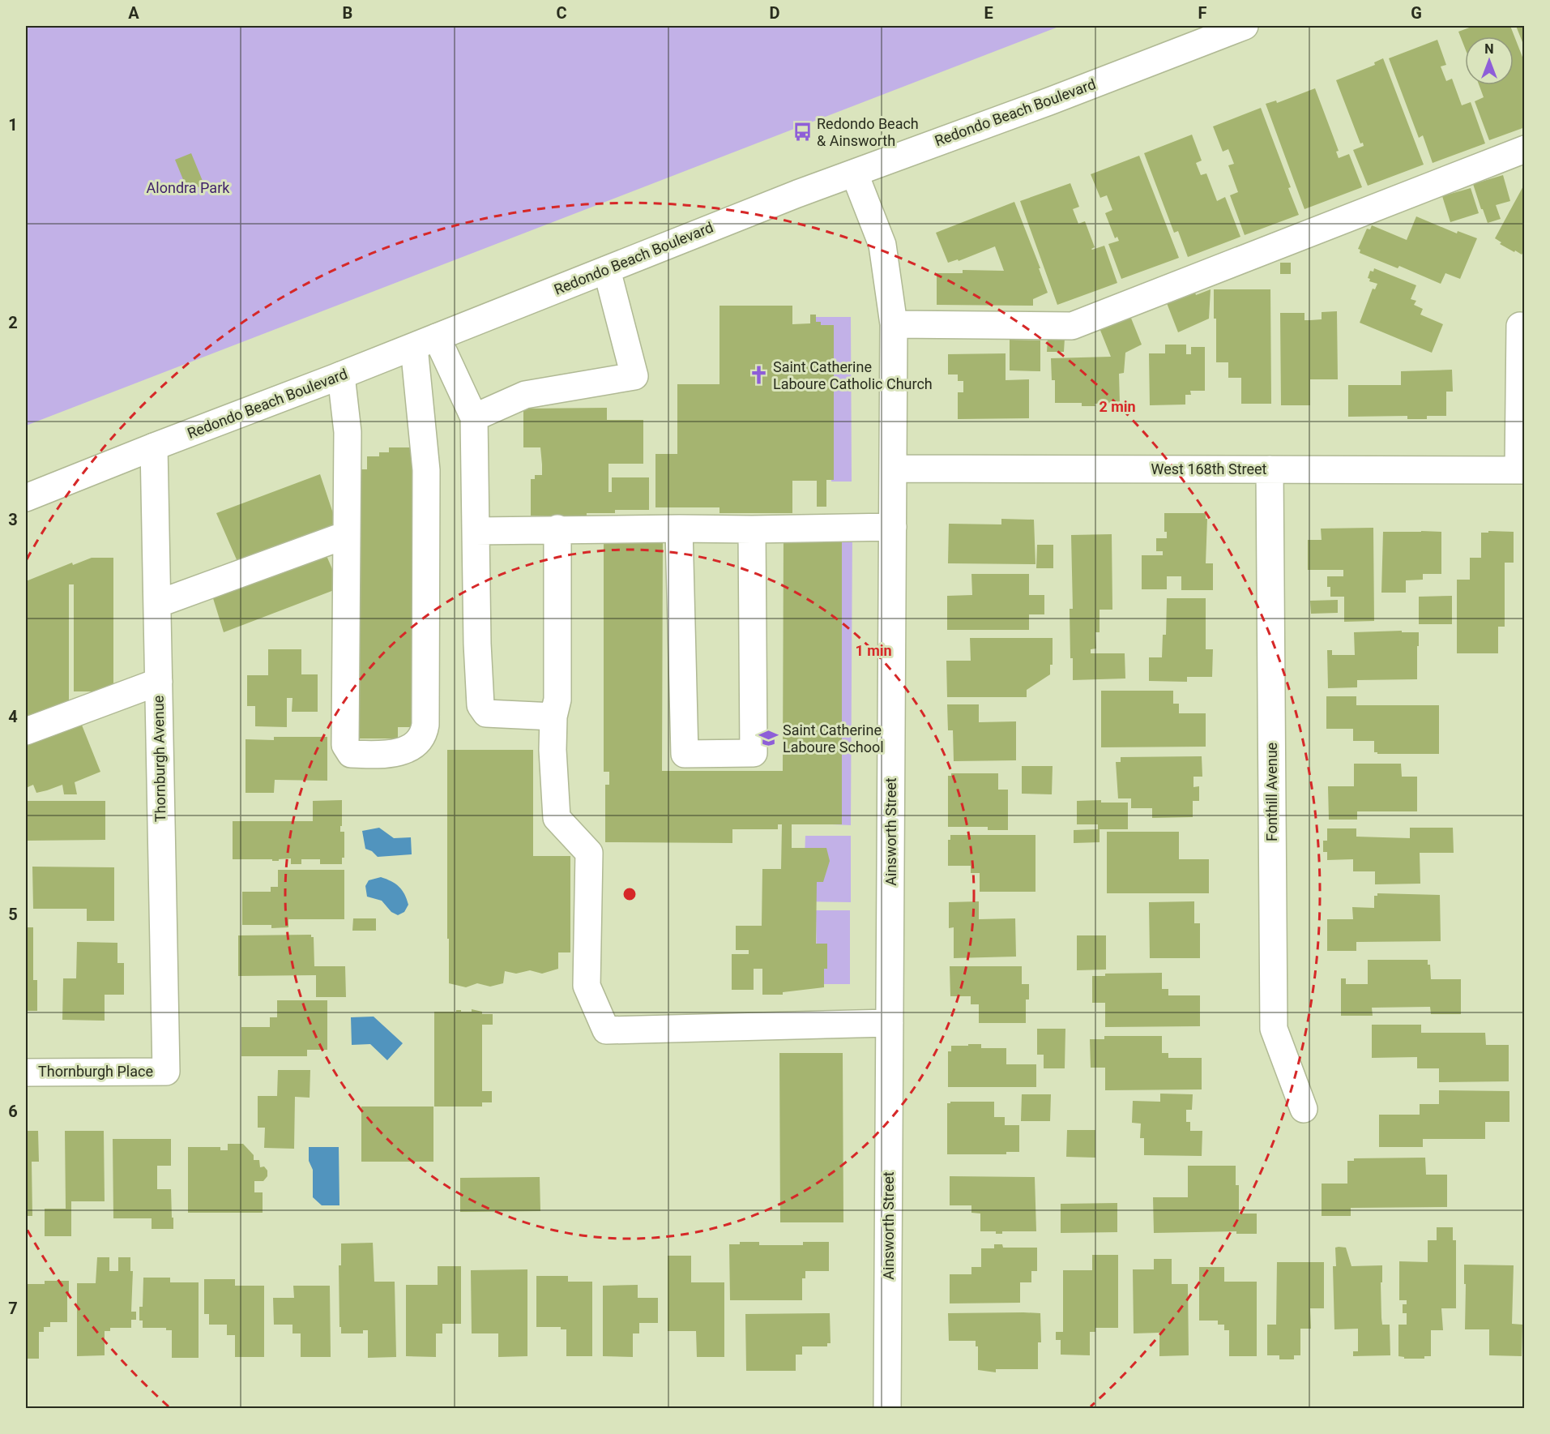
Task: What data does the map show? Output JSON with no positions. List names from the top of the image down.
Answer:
{
  "streets": {
    "street": [
      "Redondo Beach Boulevard",
      "West 168th Street",
      "Thornburgh Avenue",
      "Fonthill Avenue",
      "Ainsworth Street",
      "Thornburgh Place"
    ]
  },
  "crossings": [
    ["Redondo Beach Boulevard", "Thornburgh Avenue"],
    ["Redondo Beach Boulevard", "Ainsworth Street"],
    ["West 168th Street", "Fonthill Avenue"],
    ["West 168th Street", "Ainsworth Street"],
    ["Thornburgh Avenue", "Thornburgh Place"]
  ],
  "parks": ["Alondra Park"],
  "places": {
    "bus stop": ["Redondo Beach & Ainsworth"],
    "church": ["Saint Catherine Laboure Catholic Church"],
    "school or university": ["Saint Catherine Laboure School"]
  },
  "north": "top",
  "grid": {
    "columns": [
      "A",
      "B",
      "C",
      "D",
      "E",
      "F",
      "G"
    ],
    "rows": [
      "1",
      "2",
      "3",
      "4",
      "5",
      "6",
      "7"
    ]
  },
  "rings": ["2 min", "1 min"]
}
